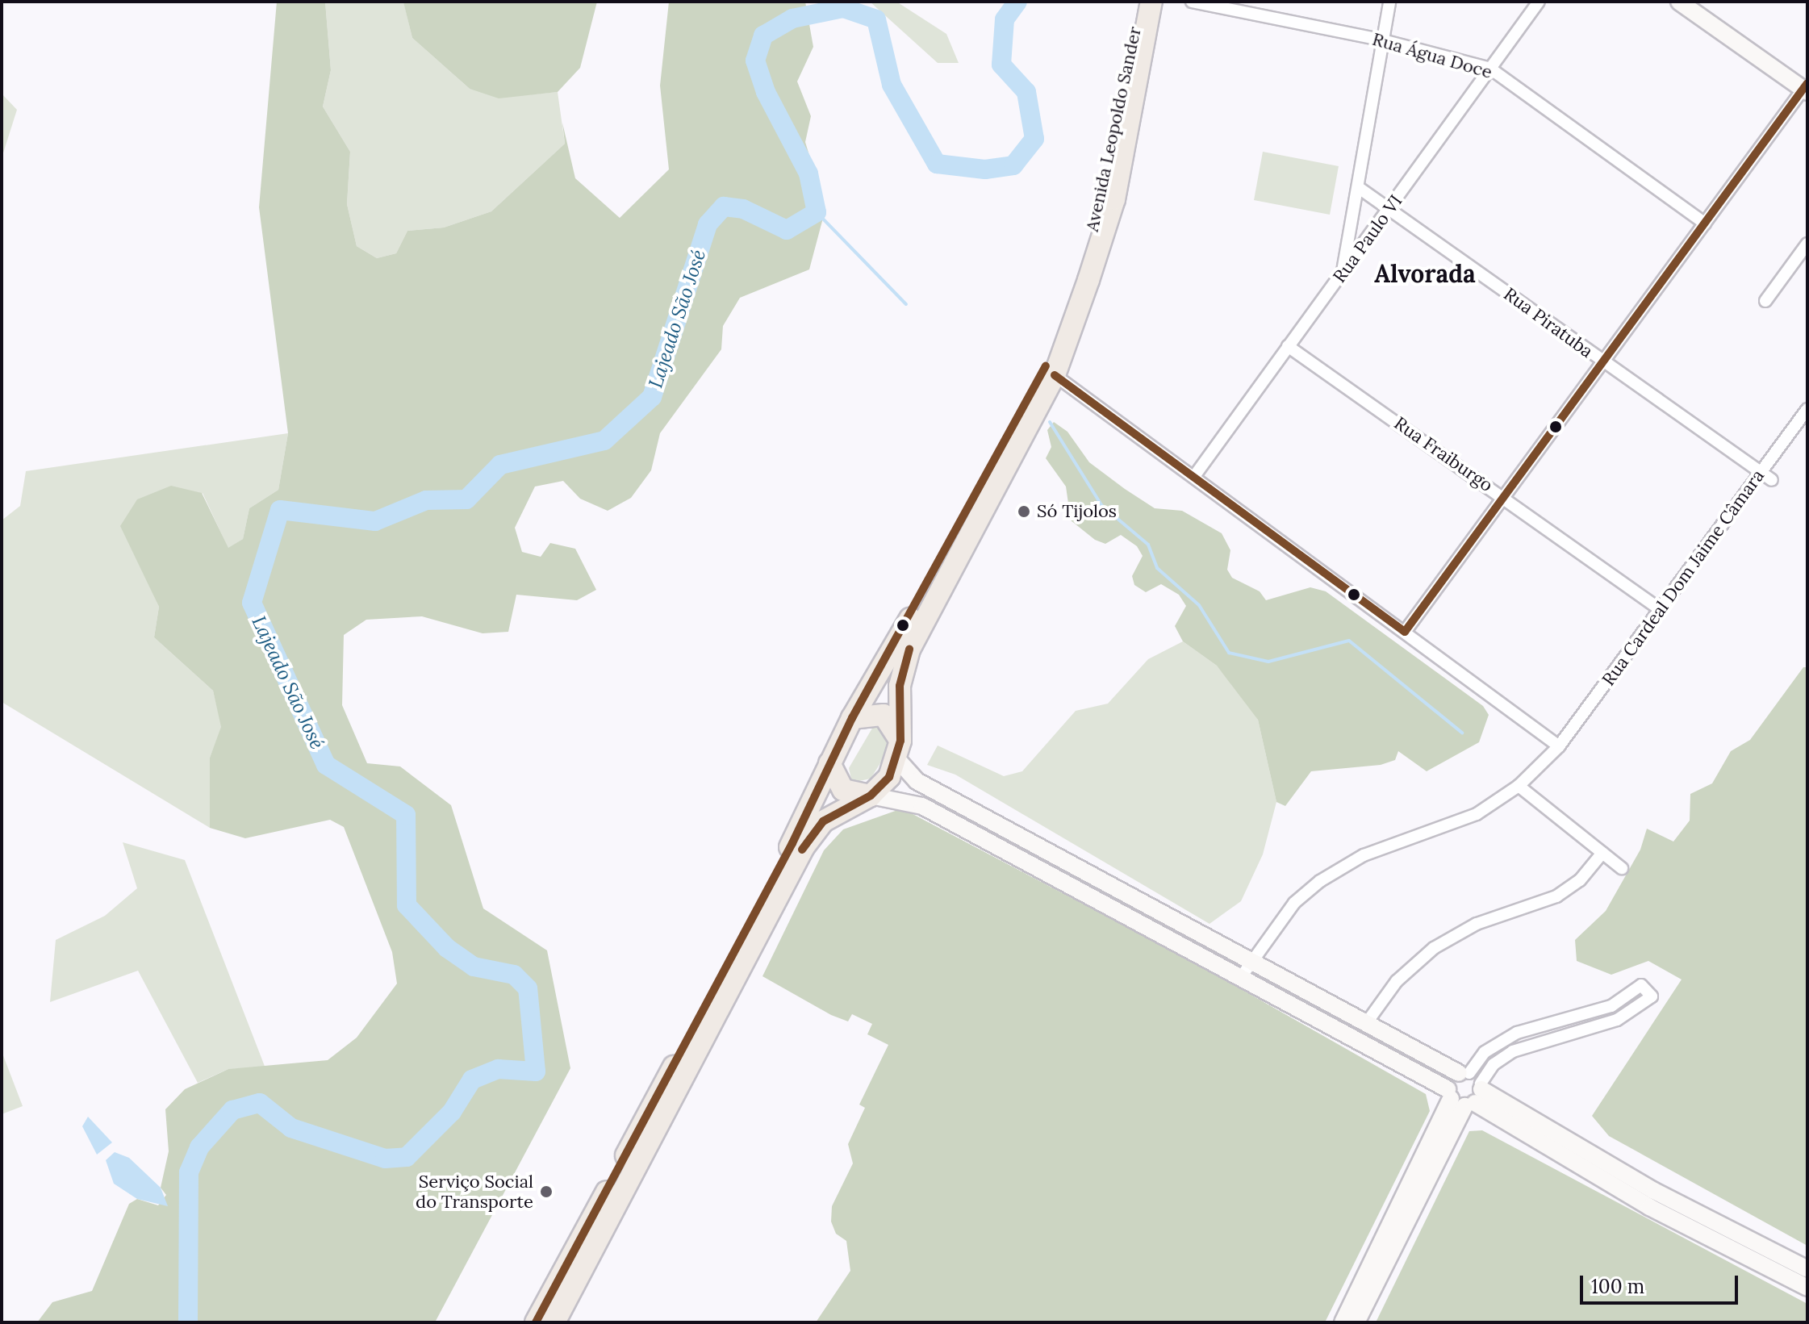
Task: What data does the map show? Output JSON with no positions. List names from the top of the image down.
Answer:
{
  "streets": {
    "highway": ["Avenida Leopoldo Sander"],
    "street": [
      "Rua Água Doce",
      "Rua Paulo VI",
      "Rua Piratuba",
      "Rua Fraiburgo",
      "Rua Cardeal Dom Jaime Câmara"
    ]
  },
  "crossings": [
    ["Rua Água Doce", "Rua Paulo VI"],
    ["Rua Paulo VI", "Rua Piratuba"],
    ["Rua Paulo VI", "Rua Fraiburgo"],
    ["Rua Piratuba", "Rua Cardeal Dom Jaime Câmara"],
    ["Rua Fraiburgo", "Rua Cardeal Dom Jaime Câmara"]
  ],
  "districts": ["Alvorada"],
  "water": ["Lajeado São José"],
  "places": ["Só Tijolos", "Serviço Social do Transporte"],
  "scale_bar": "100 m"
}
